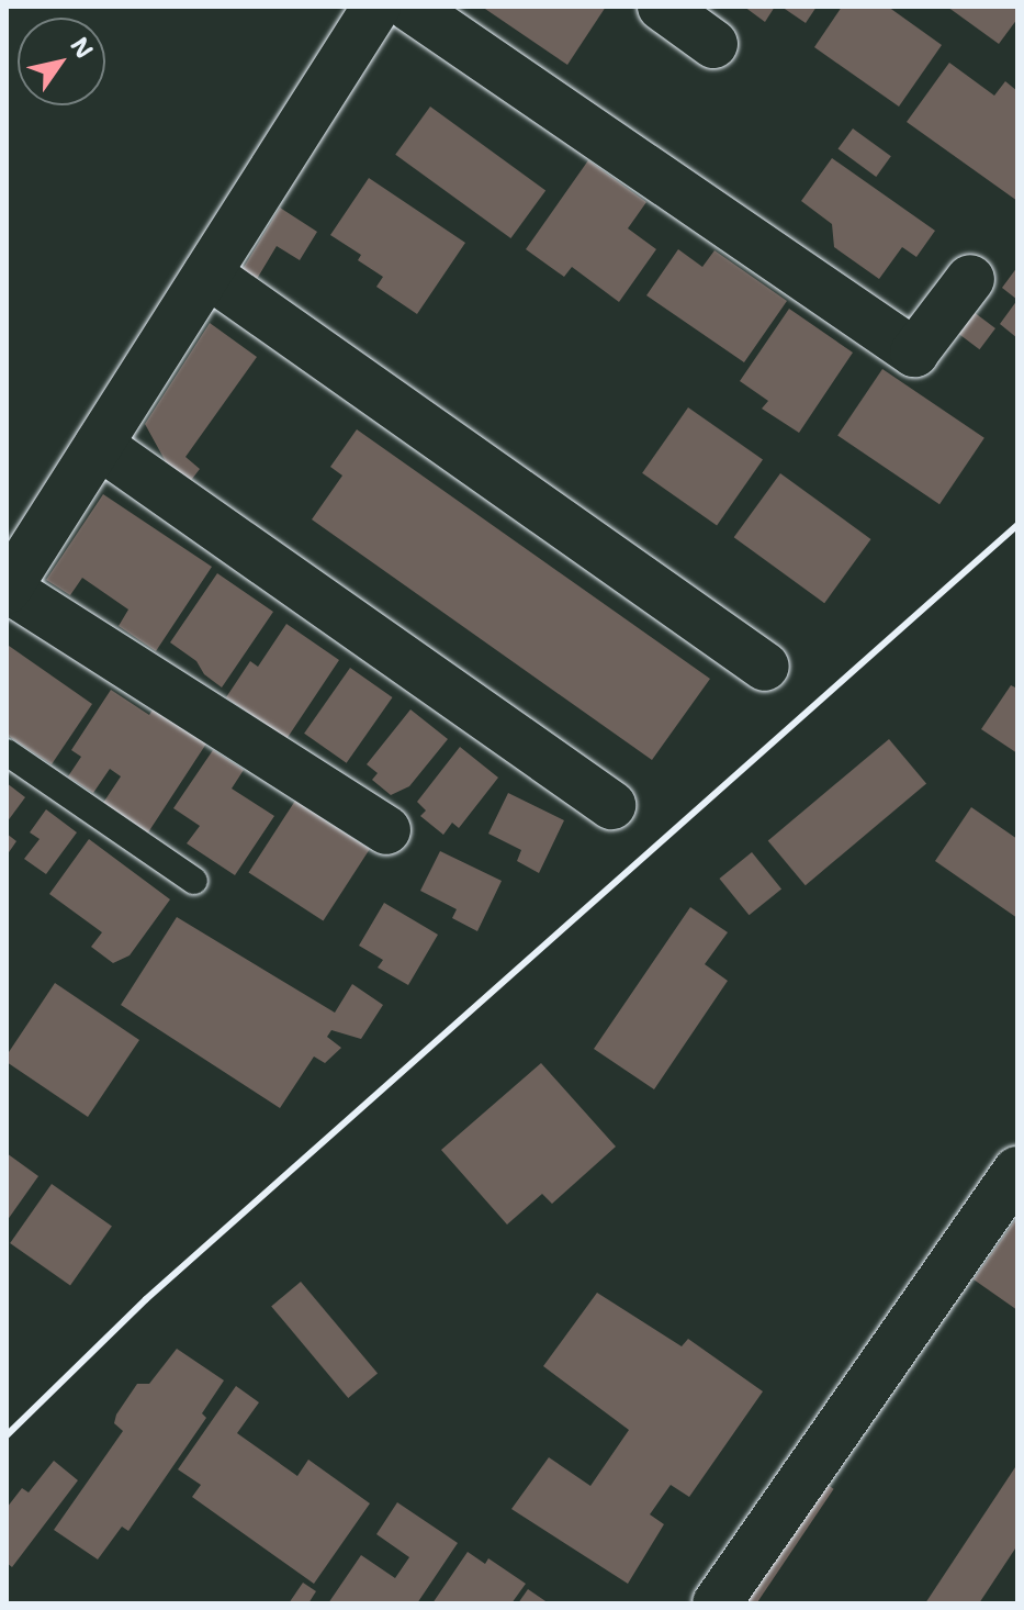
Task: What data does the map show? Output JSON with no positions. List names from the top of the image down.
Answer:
{
  "north": "top right"
}
